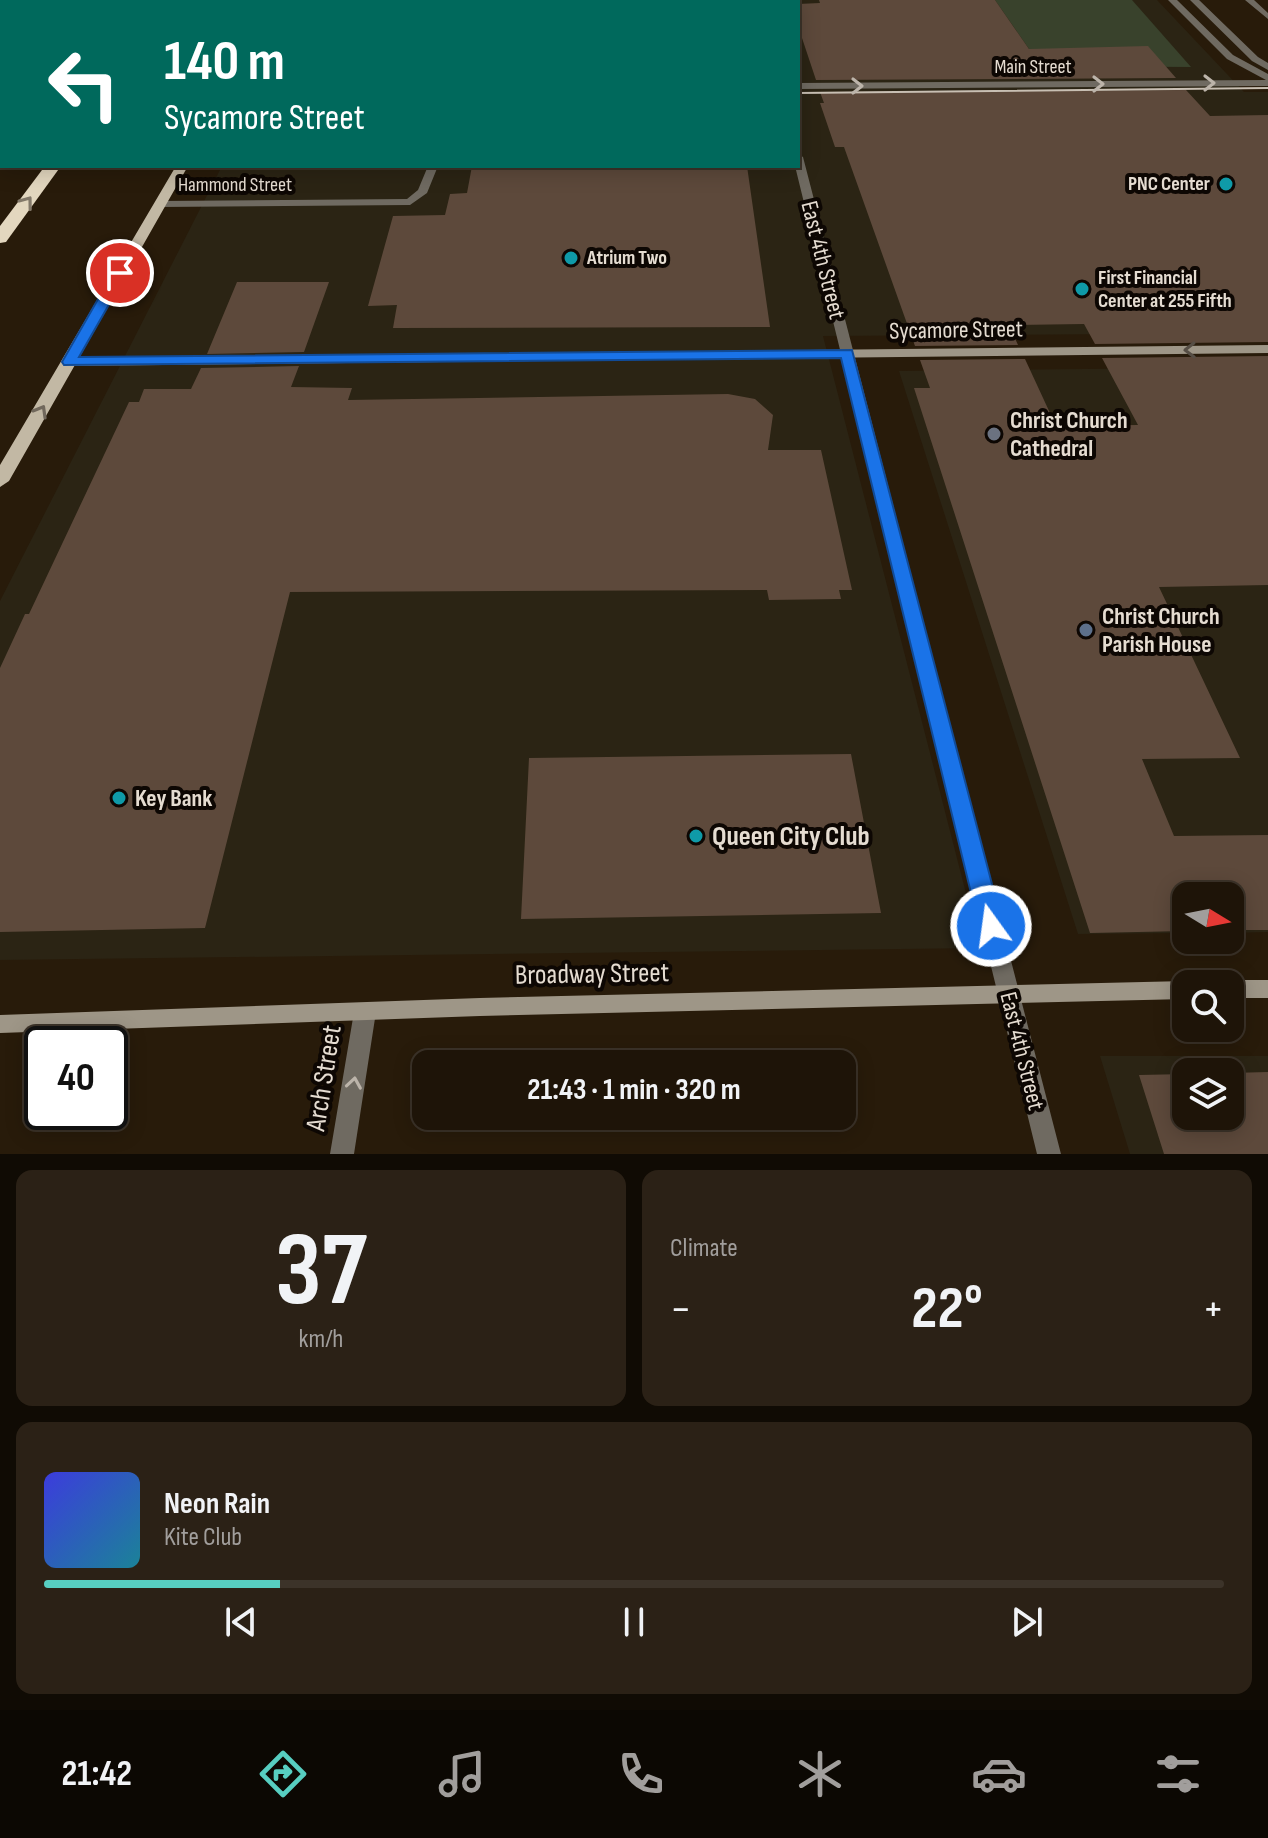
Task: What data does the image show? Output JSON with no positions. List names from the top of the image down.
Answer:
{
  "streets": {
    "main road": ["Sycamore Street", "Broadway Street"],
    "street": [
      "Main Street",
      "Hammond Street",
      "East 4th Street",
      "Arch Street"
    ]
  },
  "crossings": [
    ["East 4th Street", "Sycamore Street"],
    ["East 4th Street", "Broadway Street"],
    ["Broadway Street", "Arch Street"]
  ],
  "one_way": ["Main Street", "Sycamore Street", "Arch Street"],
  "places": [
    "PNC Center",
    "Atrium Two",
    "First Financial Center at 255 Fifth",
    "Christ Church Cathedral",
    "Christ Church Parish House",
    "Key Bank",
    "Queen City Club"
  ],
  "north": "right",
  "page": {
    "turn": ["140 m", "Sycamore Street"],
    "limit": "40",
    "trip": "21:43 · 1 min · 320 m",
    "tile": [
      ["37", "km/h"],
      "Climate"
    ],
    "heat": ["−", "22°", "+"],
    "song": ["Neon Rain", "Kite Club"],
    "tabs": "21:42"
  }
}
